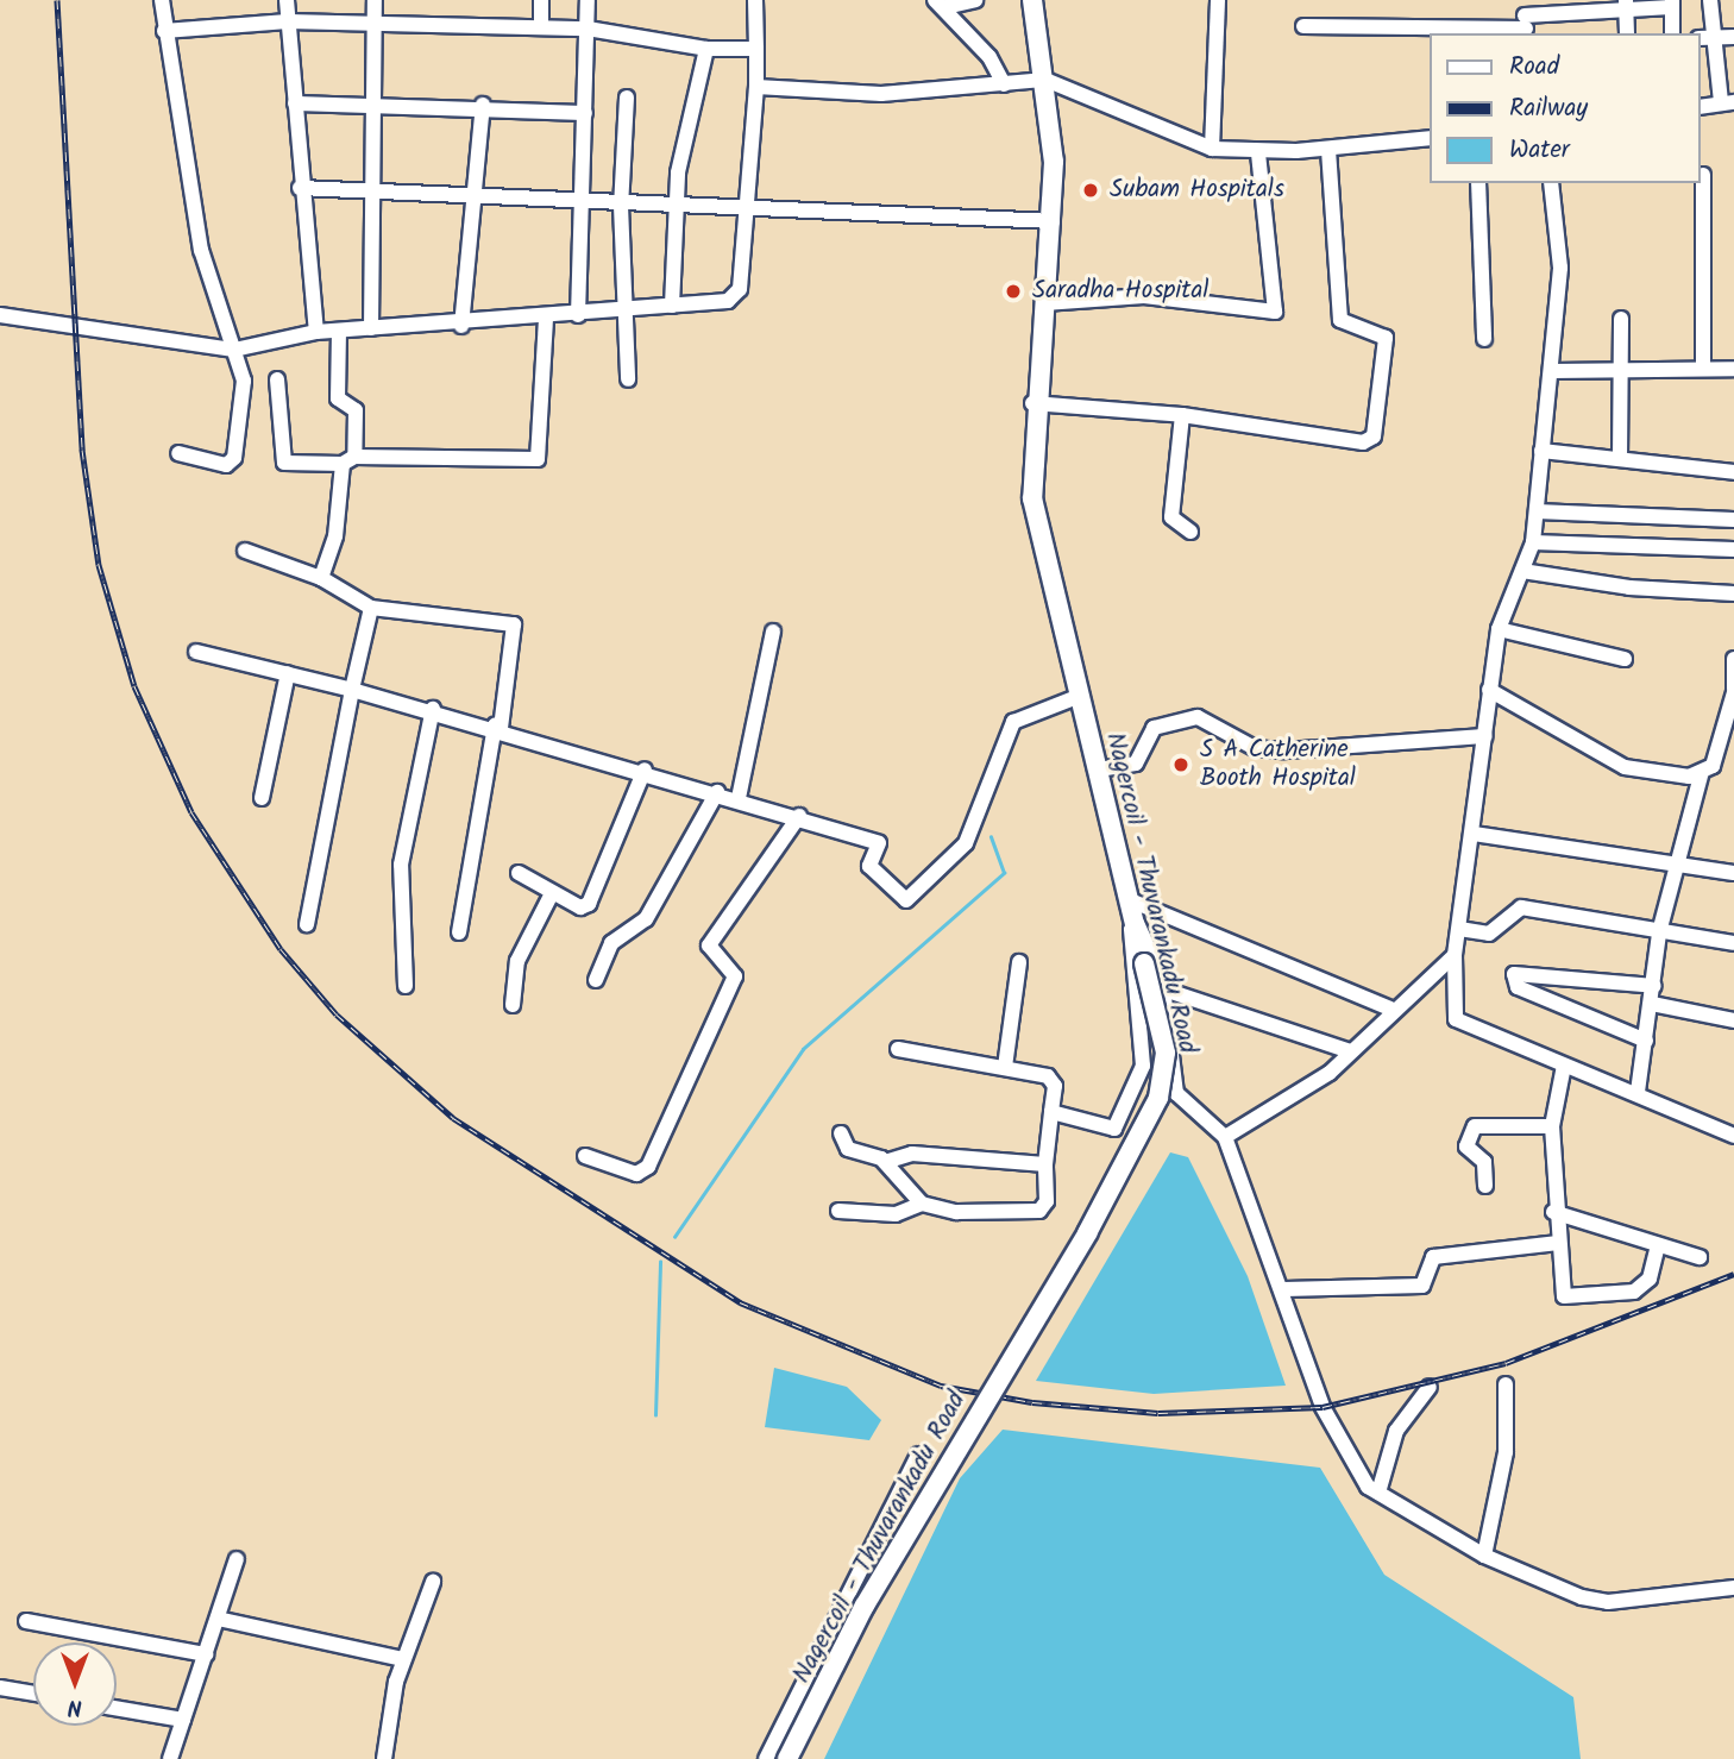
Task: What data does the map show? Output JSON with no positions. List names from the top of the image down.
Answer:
{
  "streets": {
    "main road": ["Nagercoil - Thuvarankadu Road"]
  },
  "places": ["Subam Hospitals", "Saradha Hospital", "S A Catherine Booth Hospital"],
  "legend": ["Road", "Railway", "Water"],
  "north": "bottom"
}
